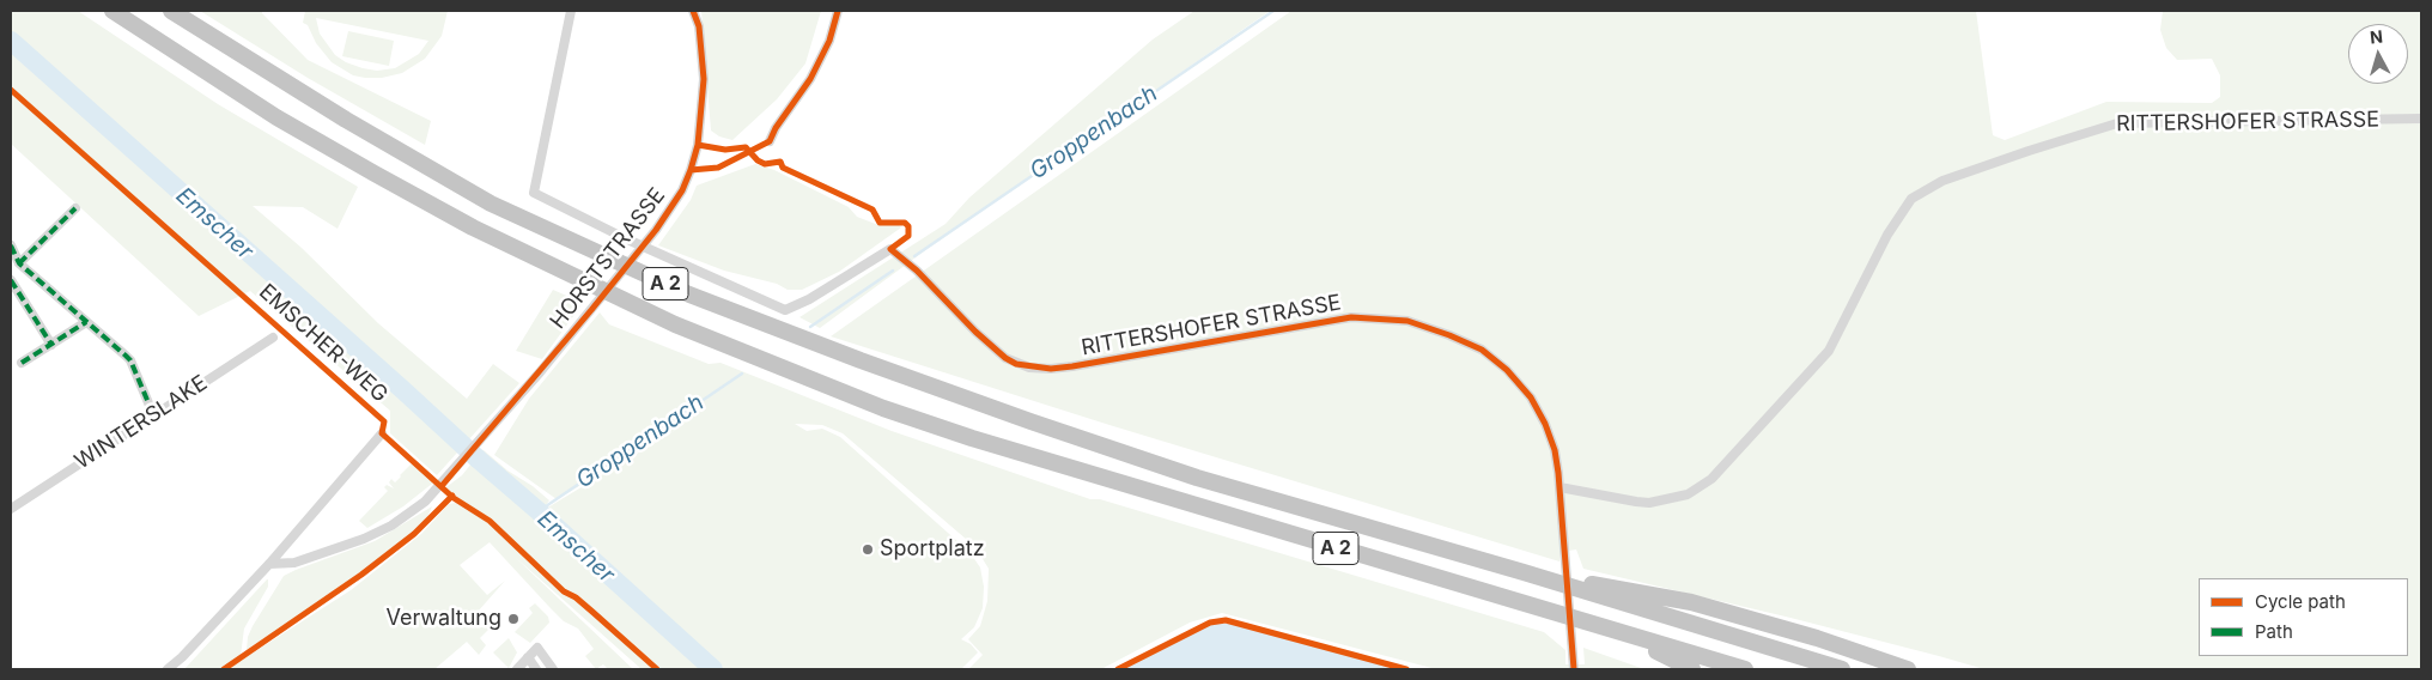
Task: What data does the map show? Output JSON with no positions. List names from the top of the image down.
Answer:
{
  "streets": {
    "highway": ["A 2"],
    "street": ["RITTERSHOFER STRASSE", "HORSTSTRASSE", "WINTERSLAKE"],
    "cycle path": ["EMSCHER-WEG"]
  },
  "water": ["Groppenbach", "Emscher"],
  "places": ["Sportplatz", "Verwaltung"],
  "legend": ["Cycle path", "Path"],
  "north": "top"
}
